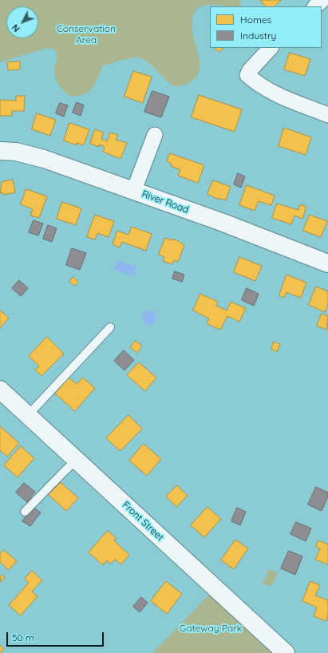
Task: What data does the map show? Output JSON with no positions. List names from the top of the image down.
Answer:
{
  "streets": {
    "main road": ["River Road", "Front Street"]
  },
  "parks": ["Conservation Area", "Gateway Park"],
  "legend": ["Homes", "Industry"],
  "scale_bar": "50 m",
  "north": "bottom left"
}
